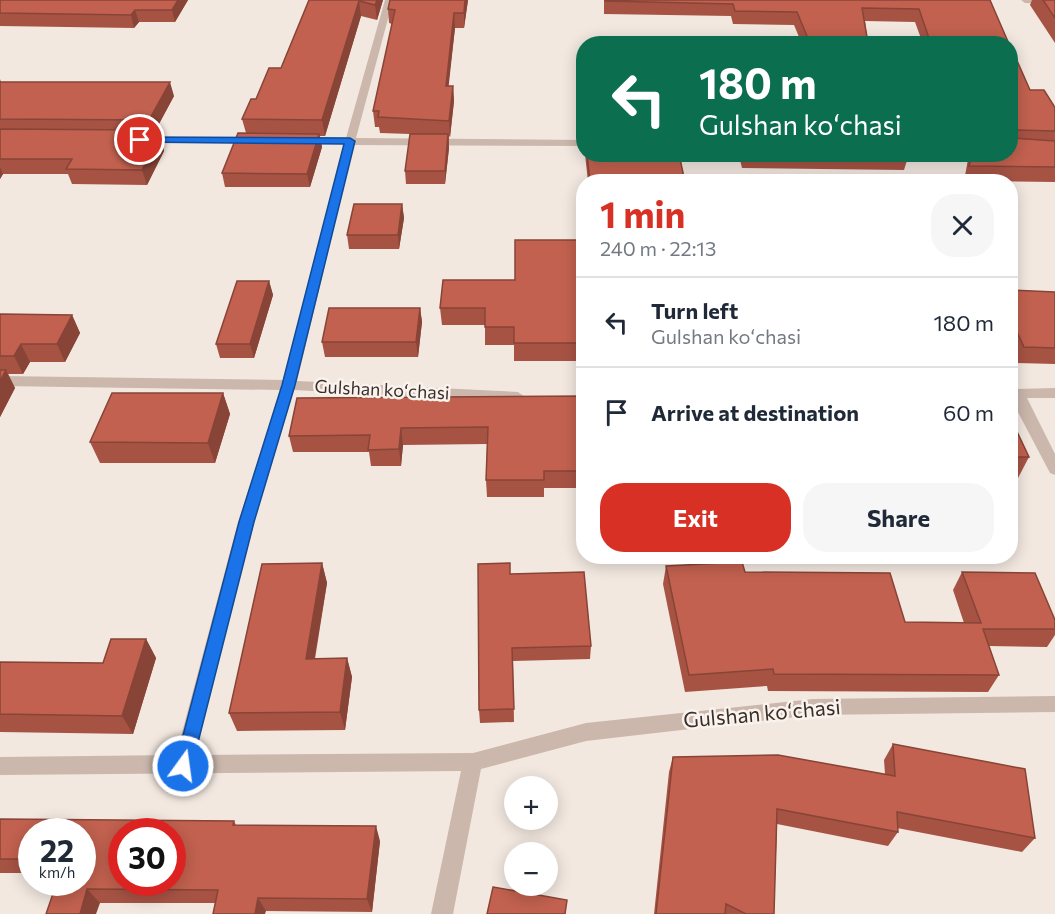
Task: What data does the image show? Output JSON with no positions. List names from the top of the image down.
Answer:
{
  "streets": {
    "street": ["Gulshan koʻchasi"]
  },
  "page": {
    "turn": ["180 m", "Gulshan koʻchasi"],
    "heading": ["1 min", "240 m · 22:13"],
    "list": [
      {
        "name": "Turn left",
        "note": "Gulshan koʻchasi",
        "value": "180 m"
      },
      {
        "name": "Arrive at destination",
        "value": "60 m"
      }
    ],
    "buttons": ["Exit", "Share"],
    "map_buttons": ["+", "−"],
    "speed": "22 km/h",
    "limit": "30"
  }
}
